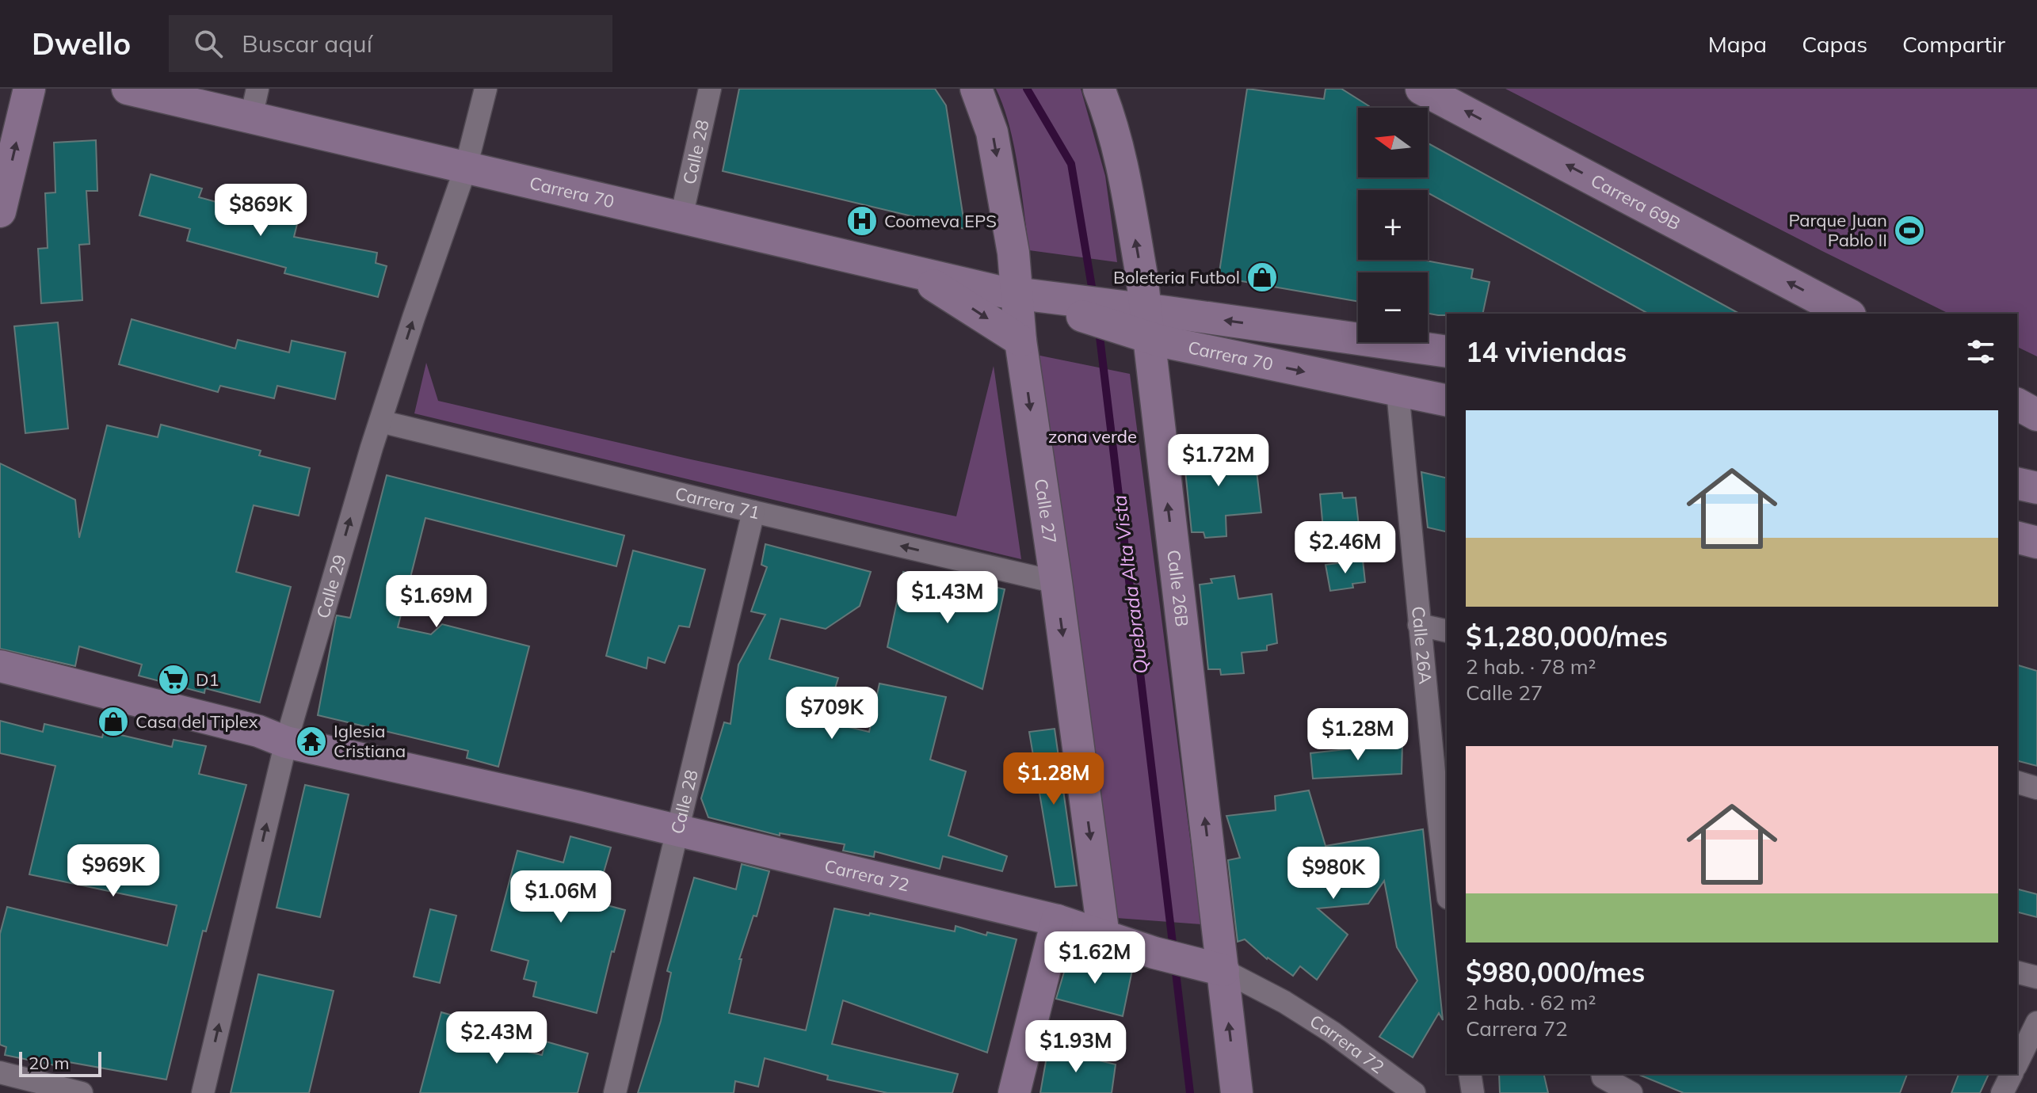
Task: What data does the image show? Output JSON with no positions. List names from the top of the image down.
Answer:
{
  "streets": {
    "street": [
      "Calle 28",
      "Carrera 70",
      "Carrera 69B",
      "Carrera 71",
      "Calle 27",
      "Calle 29",
      "Calle 26B",
      "Calle 26A",
      "Carrera 72"
    ]
  },
  "crossings": [
    ["Calle 28", "Carrera 70"],
    ["Calle 28", "Carrera 71"],
    ["Calle 28", "Carrera 72"],
    ["Carrera 70", "Calle 27"],
    ["Carrera 70", "Calle 29"],
    ["Carrera 70", "Calle 26B"],
    ["Carrera 70", "Calle 26A"],
    ["Carrera 71", "Calle 27"],
    ["Carrera 71", "Calle 29"],
    ["Calle 27", "Carrera 72"],
    ["Calle 29", "Carrera 72"],
    ["Calle 26B", "Carrera 72"]
  ],
  "one_way": [
    "Carrera 69B",
    "Carrera 71",
    "Calle 27",
    "Calle 29",
    "Calle 26B"
  ],
  "water": ["Quebrada Alta Vista"],
  "parks": ["zona verde"],
  "places": {
    "hospital": ["Coomeva EPS"],
    "sports": ["Parque Juan Pablo II"],
    "shop": ["Boleteria Futbol", "Casa del Tiplex"],
    "supermarket": ["D1"],
    "temple": ["Iglesia Cristiana"]
  },
  "scale_bar": "20 m",
  "north": "left",
  "page": {
    "header": "Dwello",
    "search": "Buscar aquí",
    "nav": ["Mapa", "Capas", "Compartir"],
    "map_buttons": ["+", "−"],
    "price": [
      "$869K",
      "$1.72M",
      "$2.46M",
      "$1.43M",
      "$1.69M",
      "$709K",
      "$1.28M",
      "$1.28M",
      "$969K",
      "$980K",
      "$1.06M",
      "$1.62M",
      "$2.43M",
      "$1.93M"
    ],
    "heading": "14 viviendas",
    "list": [
      {
        "name": "$1,280,000/mes",
        "note": "2 hab. · 78 m² · Calle 27"
      },
      {
        "name": "$980,000/mes",
        "note": "2 hab. · 62 m² · Carrera 72"
      }
    ],
    "scale": "20 m"
  }
}
